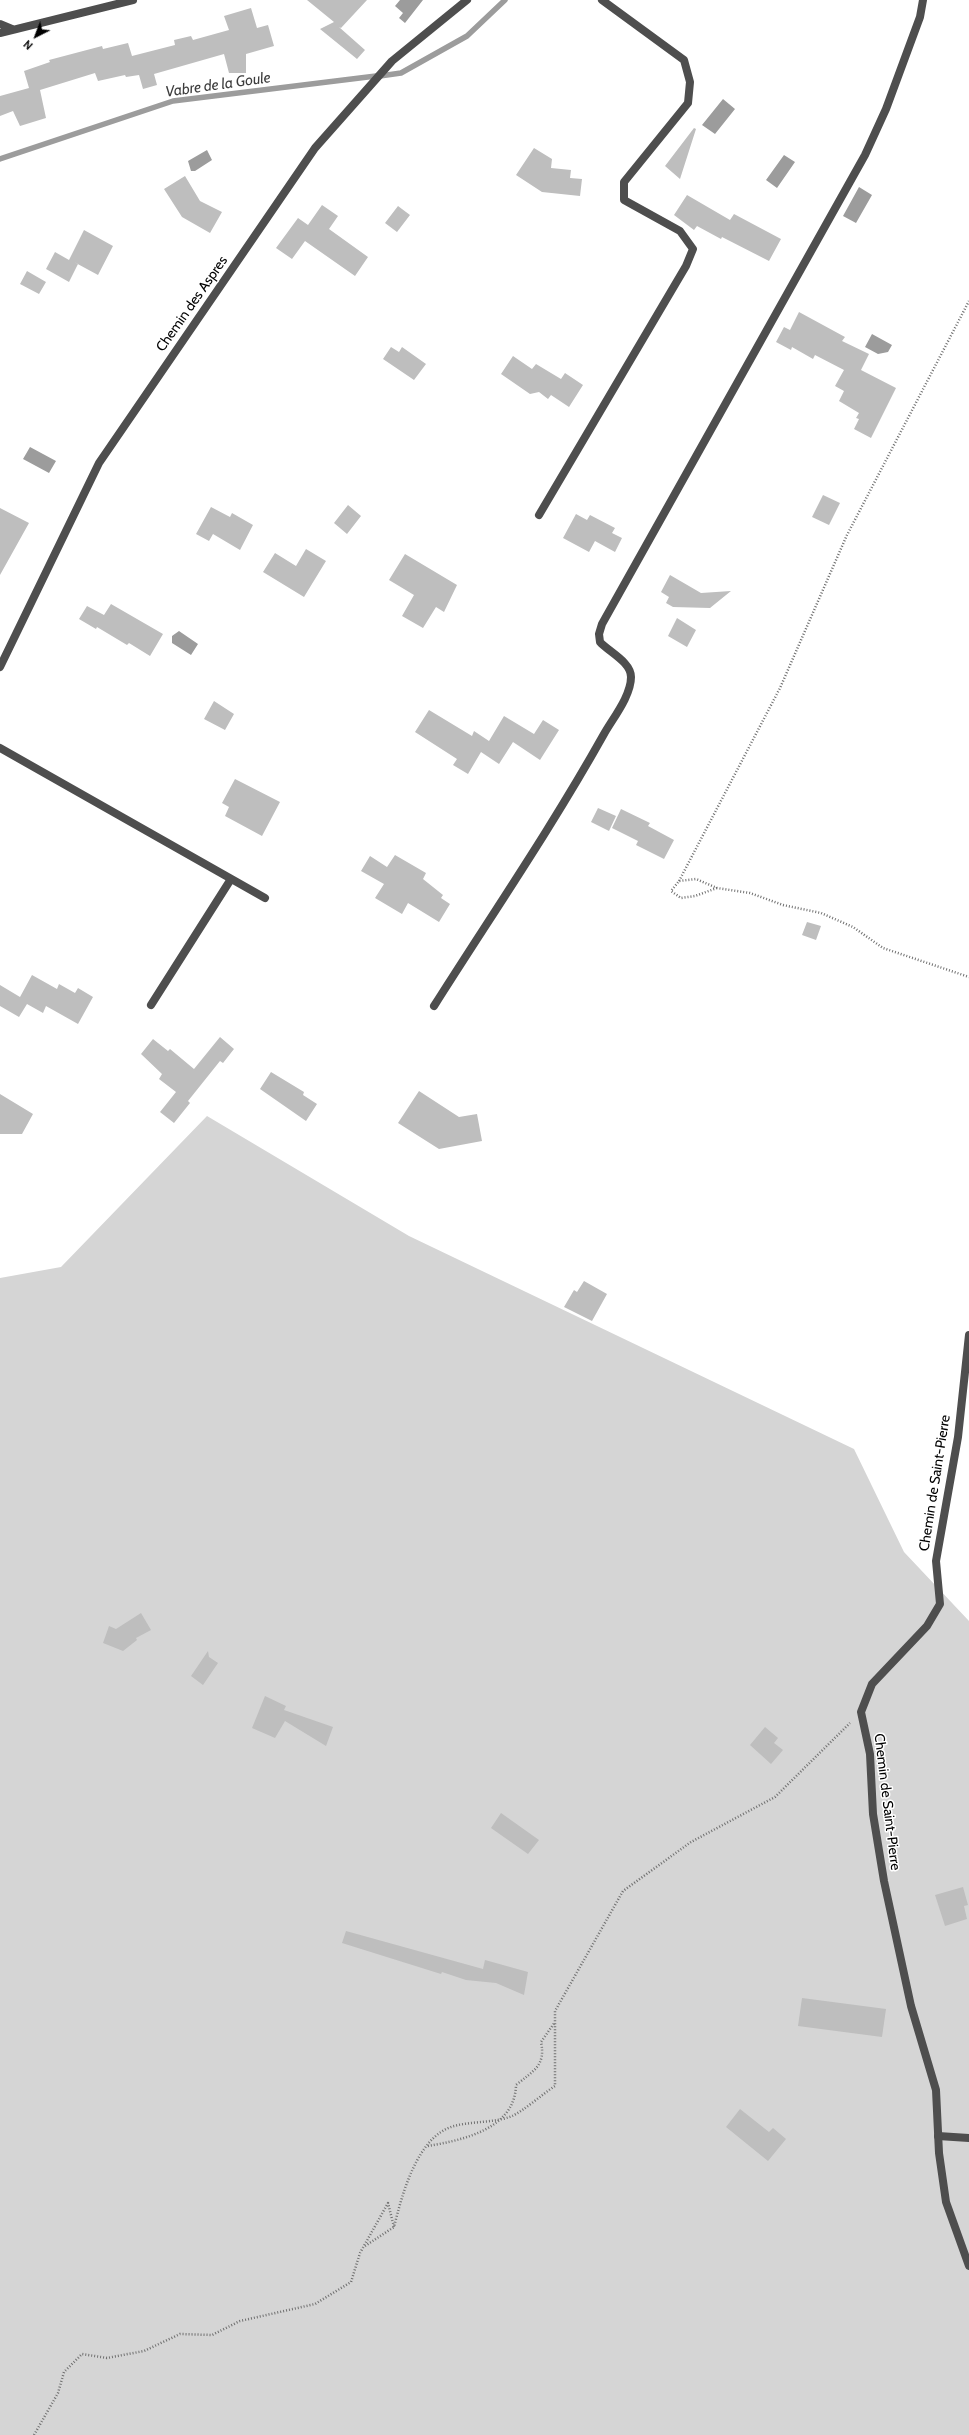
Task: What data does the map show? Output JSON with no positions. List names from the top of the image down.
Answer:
{
  "streets": {
    "street": ["Chemin des Aspres", "Chemin de Saint-Pierre"]
  },
  "water": ["Vabre de la Goule"],
  "north": "bottom left"
}
